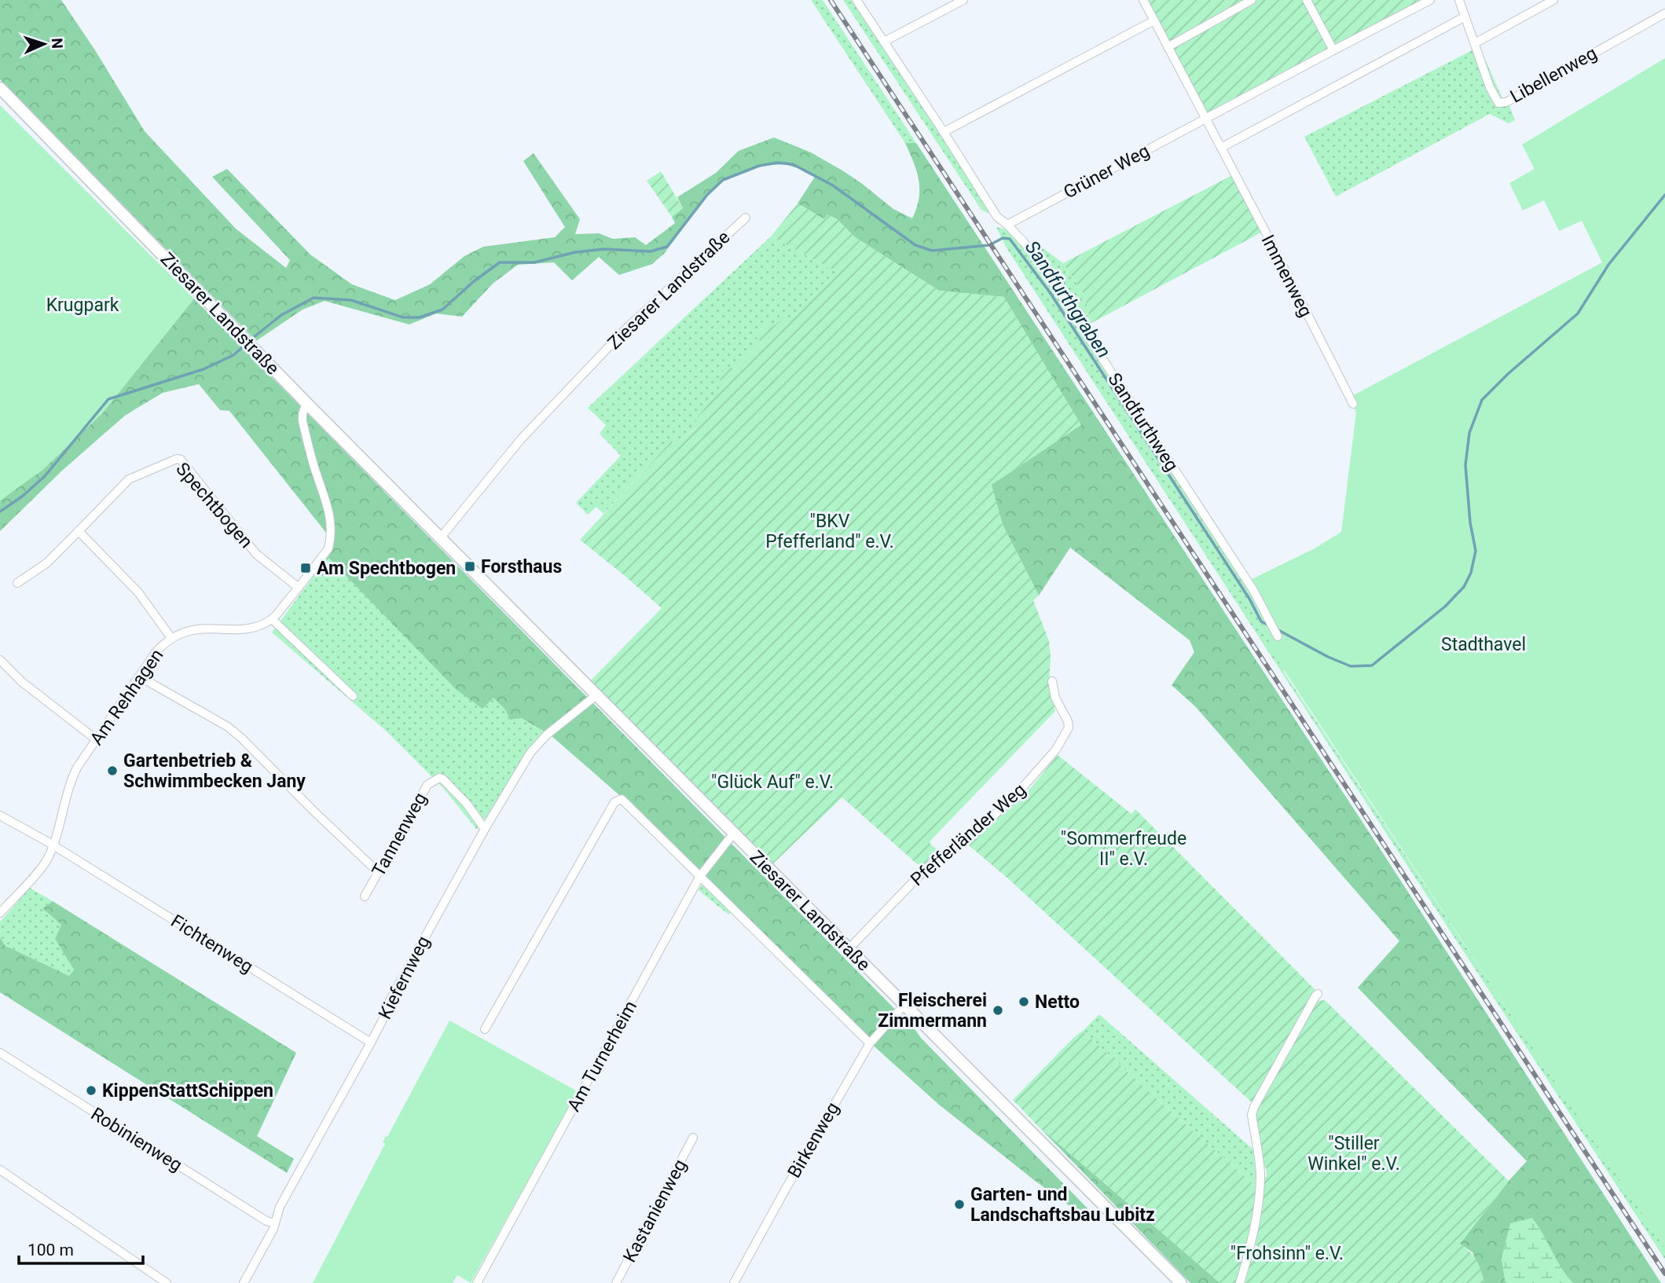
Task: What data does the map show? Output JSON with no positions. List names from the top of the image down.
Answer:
{
  "streets": {
    "main road": ["Ziesarer Landstraße"],
    "street": [
      "Libellenweg",
      "Grüner Weg",
      "Immenweg",
      "Sandfurthweg",
      "Spechtbogen",
      "Am Rehhagen",
      "Tannenweg",
      "Pfefferländer Weg",
      "Fichtenweg",
      "Kiefernweg",
      "Am Turnerheim",
      "Robinienweg",
      "Birkenweg",
      "Kastanienweg"
    ]
  },
  "crossings": [
    ["Grüner Weg", "Immenweg"],
    ["Grüner Weg", "Sandfurthweg"],
    ["Ziesarer Landstraße", "Am Rehhagen"],
    ["Ziesarer Landstraße", "Pfefferländer Weg"],
    ["Ziesarer Landstraße", "Kiefernweg"],
    ["Ziesarer Landstraße", "Am Turnerheim"],
    ["Ziesarer Landstraße", "Birkenweg"],
    ["Spechtbogen", "Am Rehhagen"],
    ["Am Rehhagen", "Fichtenweg"],
    ["Tannenweg", "Kiefernweg"],
    ["Fichtenweg", "Kiefernweg"],
    ["Kiefernweg", "Robinienweg"]
  ],
  "water": ["Sandfurthgraben"],
  "parks": [
    "Krugpark",
    "\"BKV Pfefferland\" e.V.",
    "Stadthavel",
    "\"Glück Auf\" e.V.",
    "\"Sommerfreude II\" e.V.",
    "\"Stiller Winkel\" e.V.",
    "\"Frohsinn\" e.V."
  ],
  "places": {
    "transit": ["Forsthaus", "Am Spechtbogen"],
    "other": [
      "Gartenbetrieb & Schwimmbecken Jany",
      "Netto",
      "Fleischerei Zimmermann",
      "KippenStattSchippen",
      "Garten- und Landschaftsbau Lubitz"
    ]
  },
  "scale_bar": "100 m",
  "north": "right"
}
